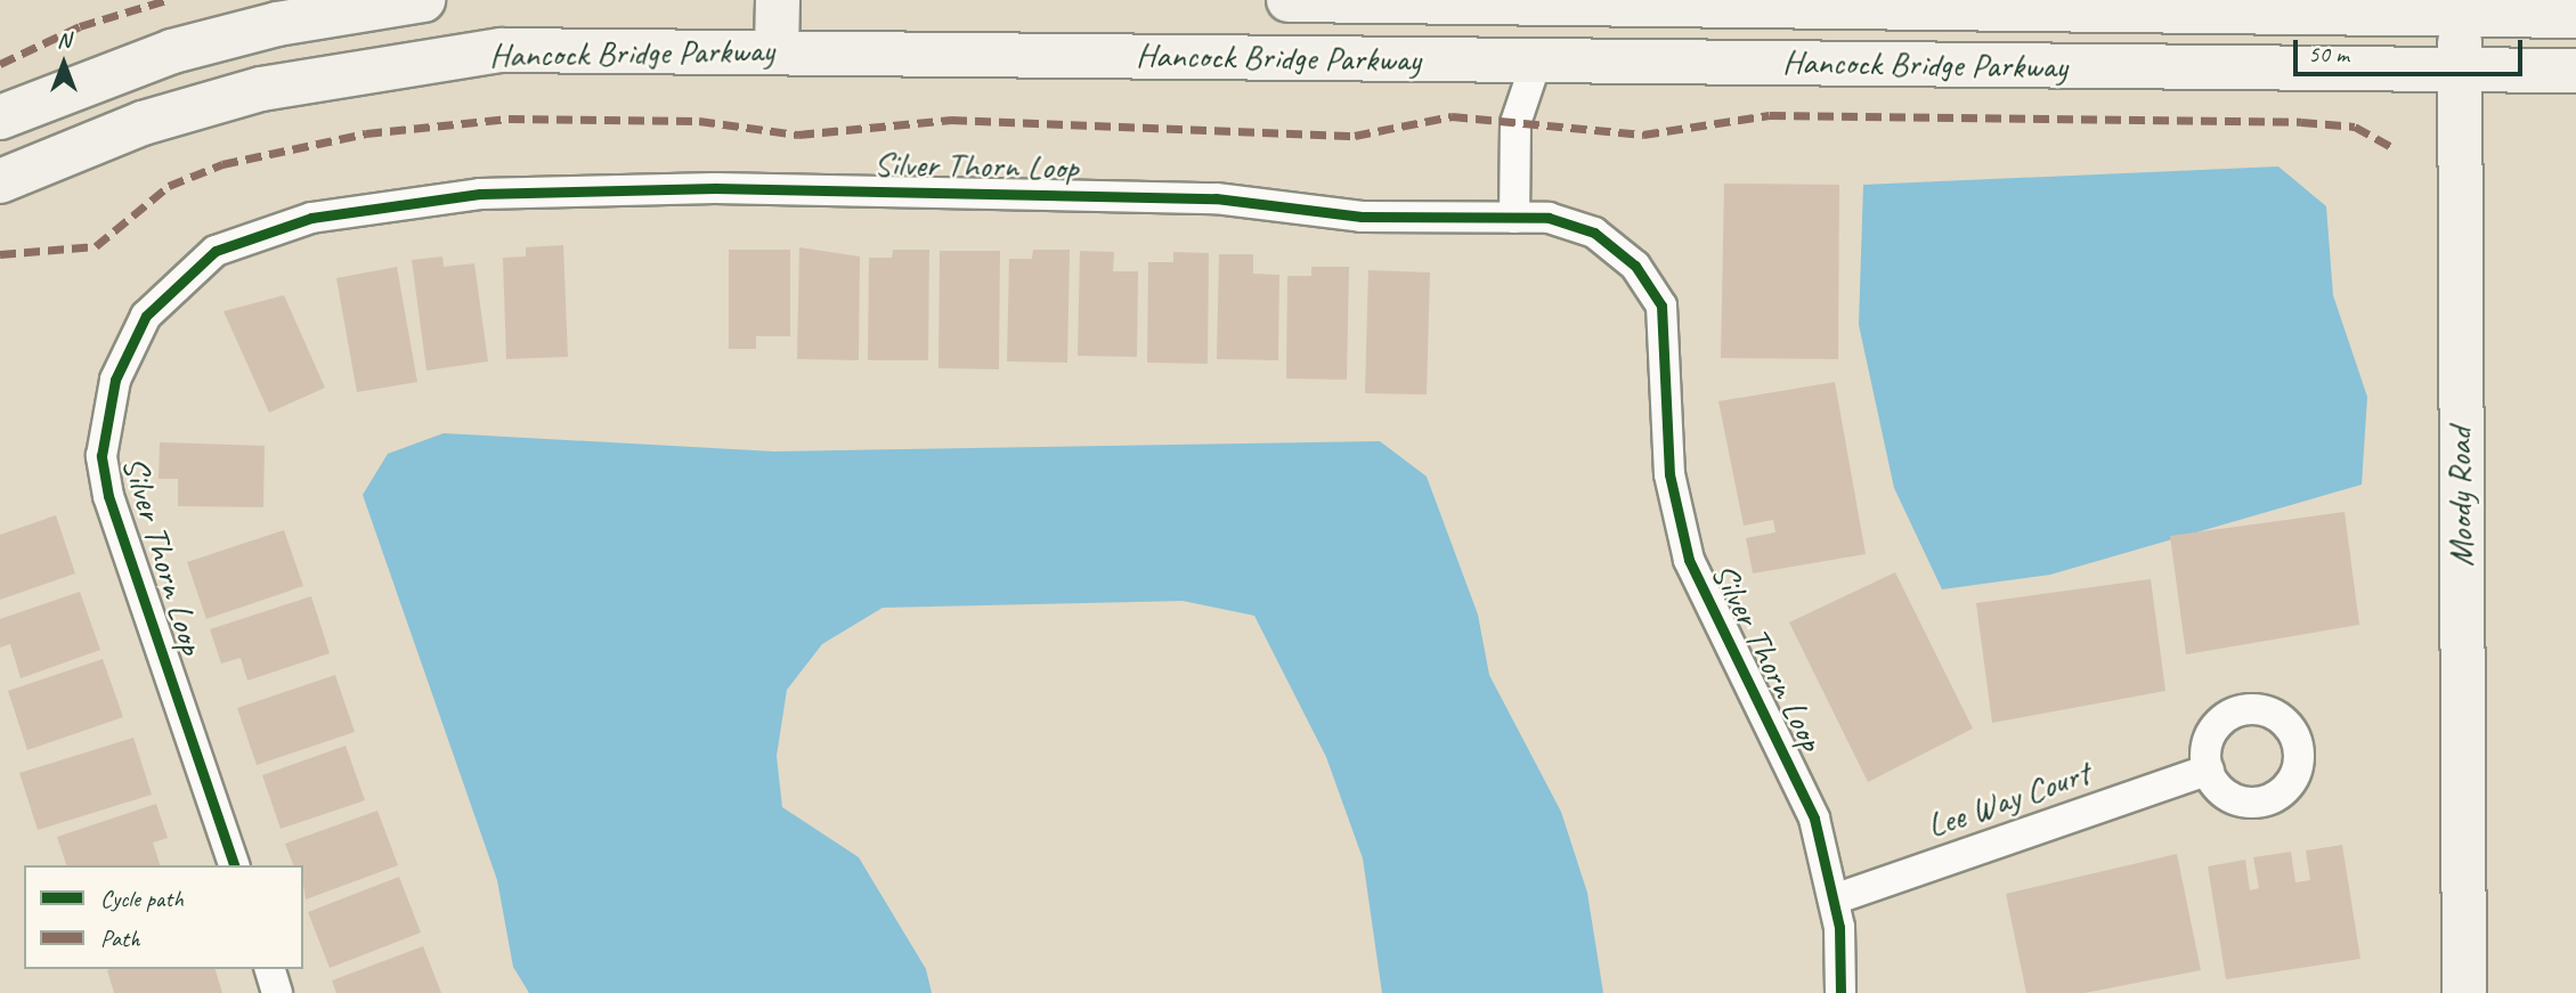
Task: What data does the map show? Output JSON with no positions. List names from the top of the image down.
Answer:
{
  "streets": {
    "main road": ["Hancock Bridge Parkway", "Moody Road"],
    "street": ["Silver Thorn Loop", "Lee Way Court"]
  },
  "crossings": [
    ["Hancock Bridge Parkway", "Moody Road"],
    ["Silver Thorn Loop", "Lee Way Court"]
  ],
  "legend": ["Cycle path", "Path"],
  "scale_bar": "50 m",
  "north": "top"
}
